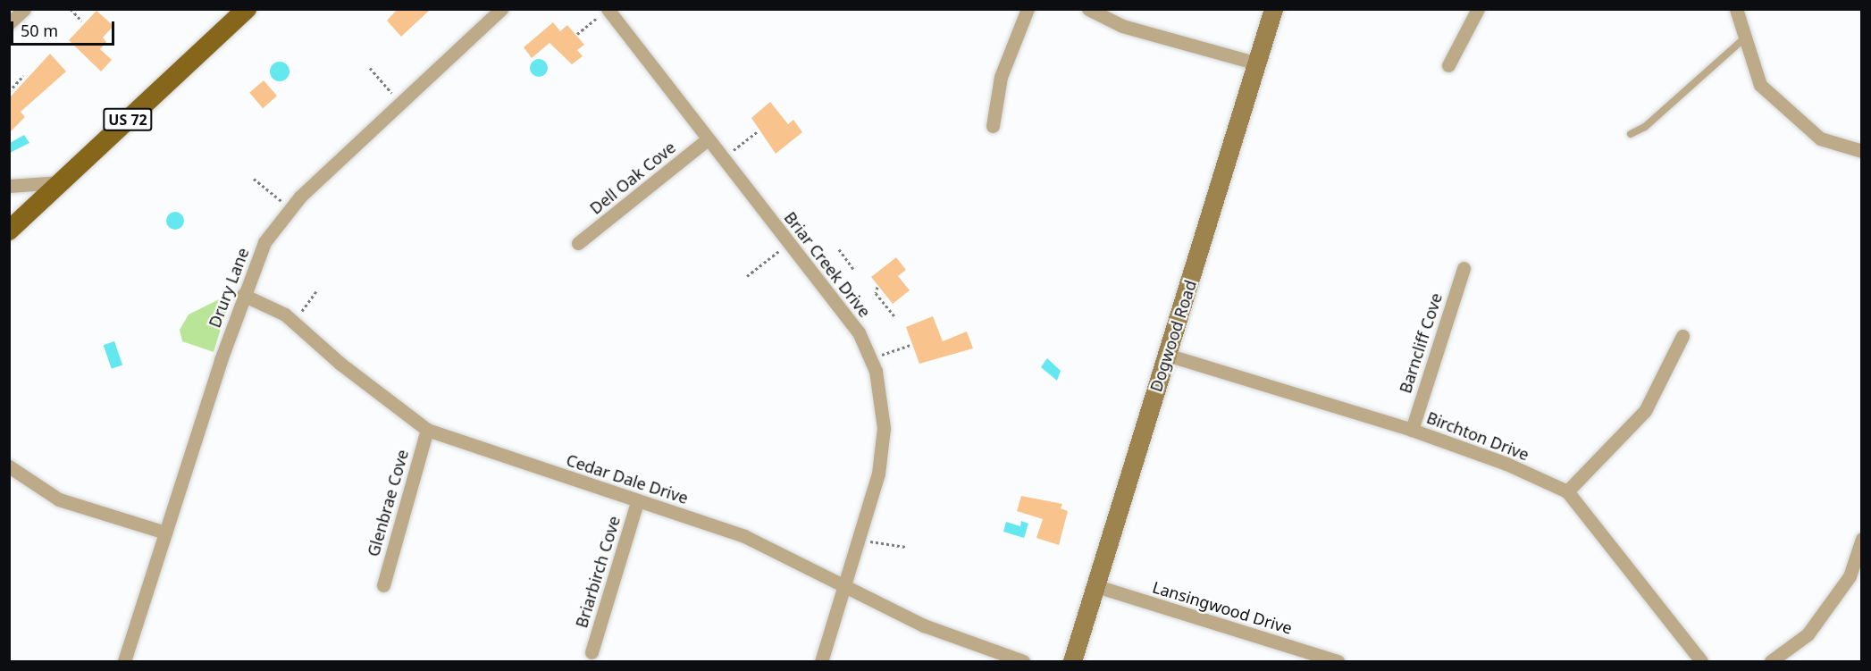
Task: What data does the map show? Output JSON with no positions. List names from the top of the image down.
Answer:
{
  "streets": {
    "main road": ["US 72"],
    "street": [
      "Dell Oak Cove",
      "Briar Creek Drive",
      "Drury Lane",
      "Dogwood Road",
      "Barncliff Cove",
      "Birchton Drive",
      "Cedar Dale Drive",
      "Glenbrae Cove",
      "Briarbirch Cove",
      "Lansingwood Drive"
    ]
  },
  "crossings": [
    ["Dell Oak Cove", "Briar Creek Drive"],
    ["Briar Creek Drive", "Cedar Dale Drive"],
    ["Drury Lane", "Cedar Dale Drive"],
    ["Dogwood Road", "Birchton Drive"],
    ["Dogwood Road", "Lansingwood Drive"],
    ["Barncliff Cove", "Birchton Drive"],
    ["Cedar Dale Drive", "Glenbrae Cove"],
    ["Cedar Dale Drive", "Briarbirch Cove"]
  ],
  "scale_bar": "50 m"
}
